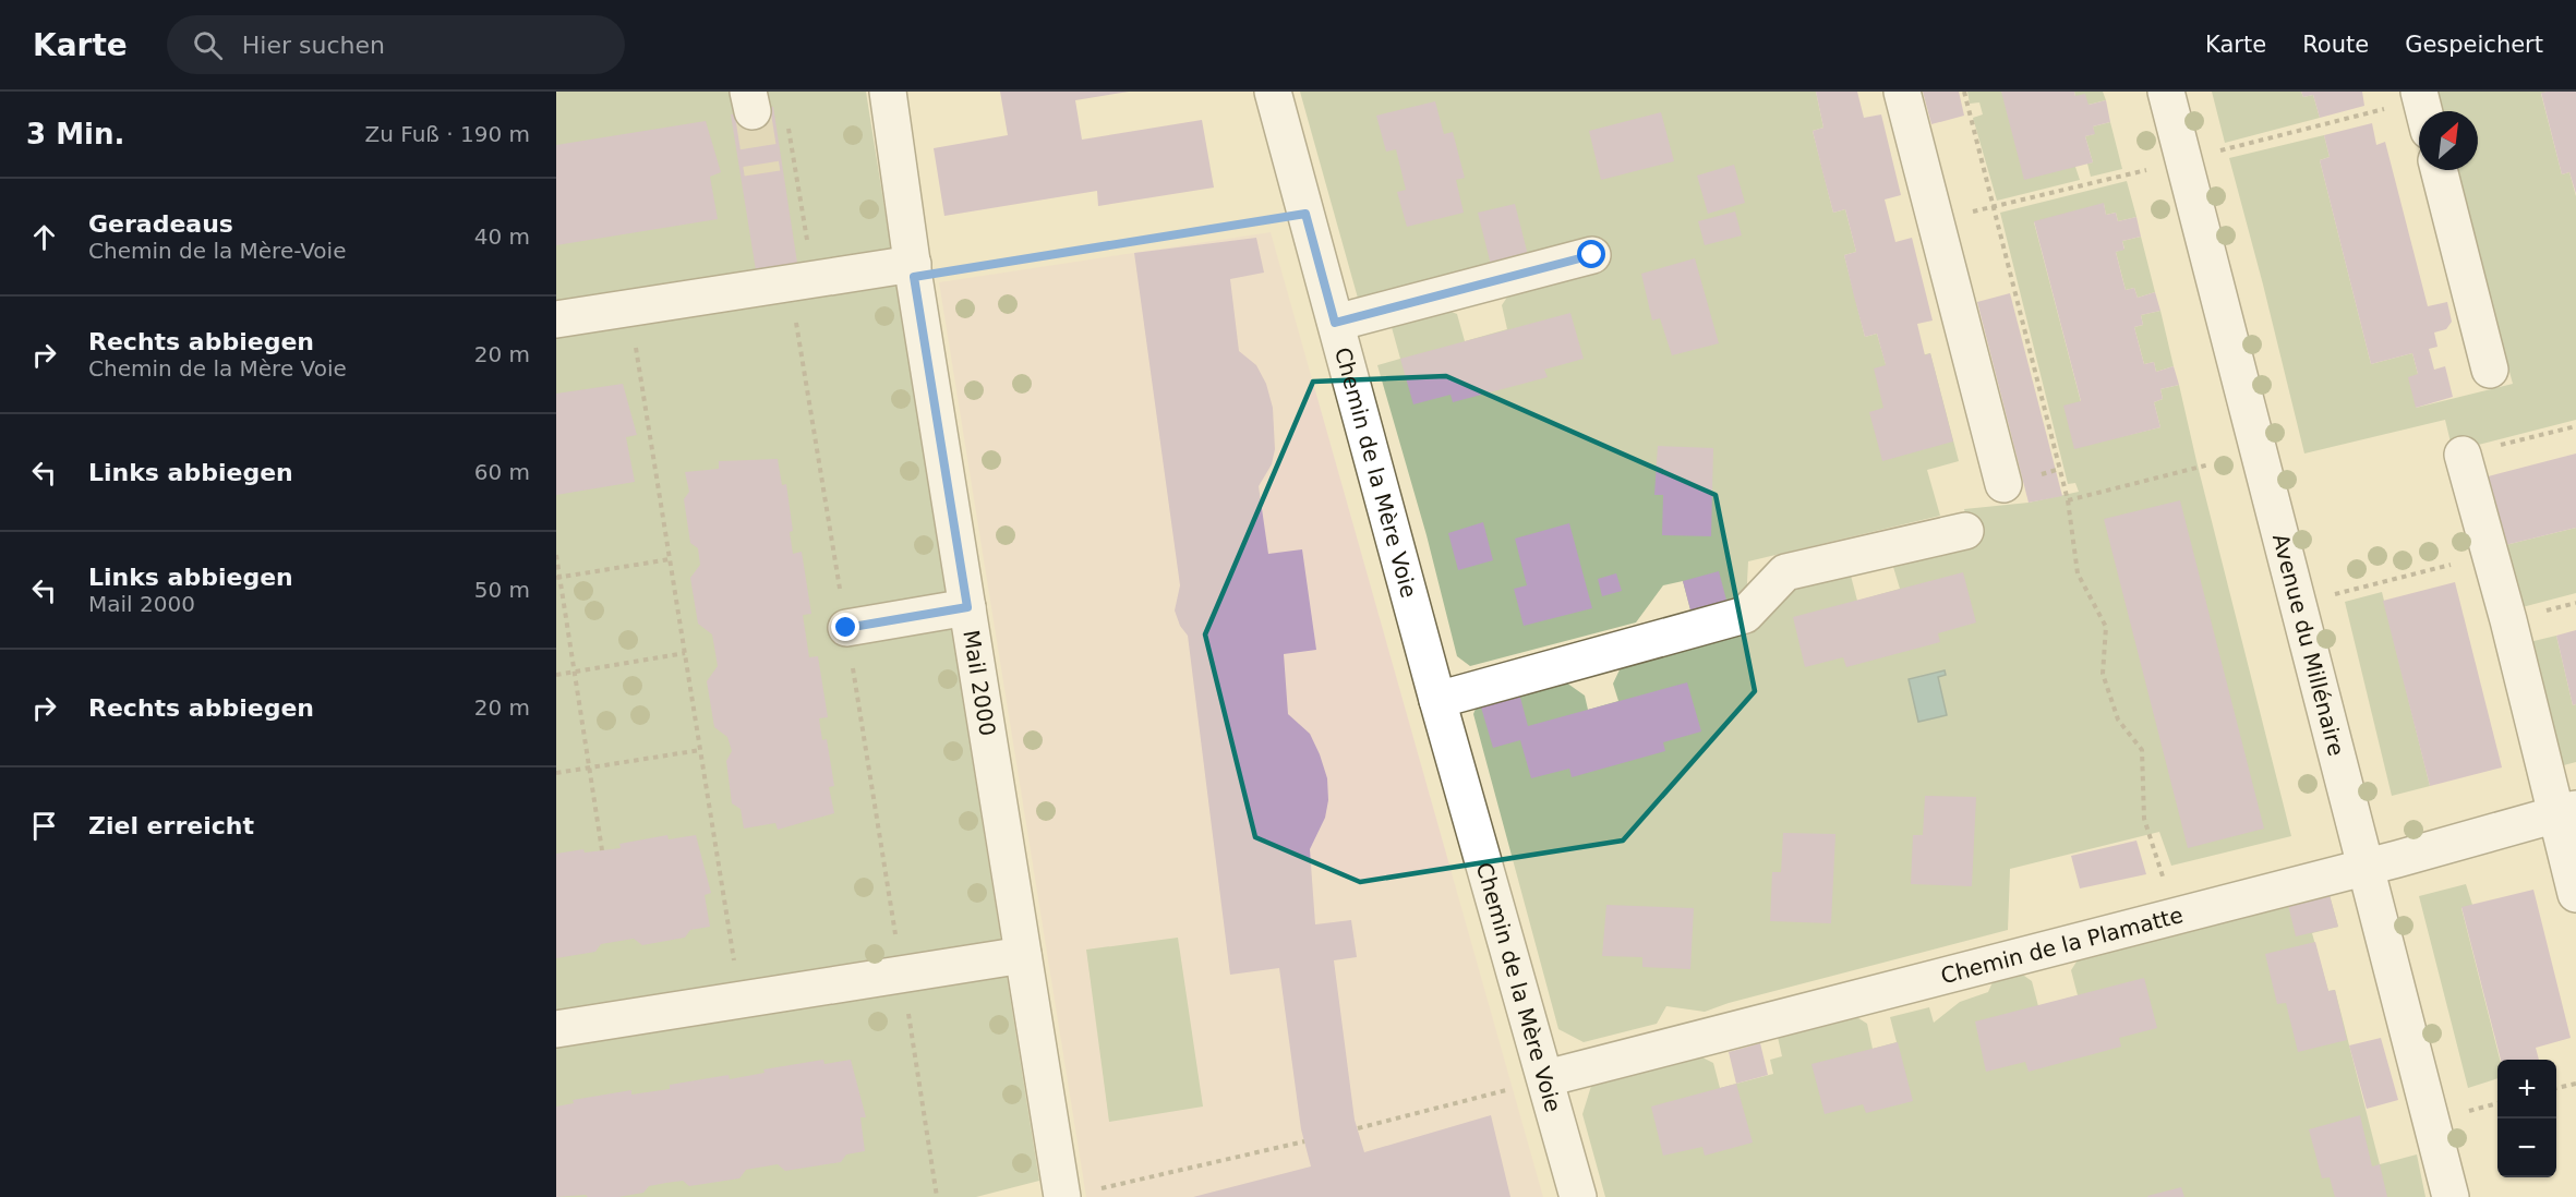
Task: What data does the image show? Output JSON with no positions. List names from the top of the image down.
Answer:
{
  "streets": {
    "street": [
      "Chemin de la Mère Voie",
      "Avenue du Millénaire",
      "Mail 2000",
      "Chemin de la Plamatte"
    ]
  },
  "crossings": [
    ["Chemin de la Mère Voie", "Chemin de la Plamatte"],
    ["Avenue du Millénaire", "Chemin de la Plamatte"]
  ],
  "north": "top right",
  "page": {
    "header": "Karte",
    "search": "Hier suchen",
    "nav": ["Karte", "Route", "Gespeichert"],
    "heading": ["3 Min.", "Zu Fuß · 190 m"],
    "list": [
      ["Geradeaus", "Chemin de la Mère-Voie", "40 m"],
      ["Rechts abbiegen", "Chemin de la Mère Voie", "20 m"],
      ["Links abbiegen", "60 m"],
      ["Links abbiegen", "Mail 2000", "50 m"],
      ["Rechts abbiegen", "20 m"],
      "Ziel erreicht"
    ],
    "map_buttons": ["+", "−"]
  }
}
